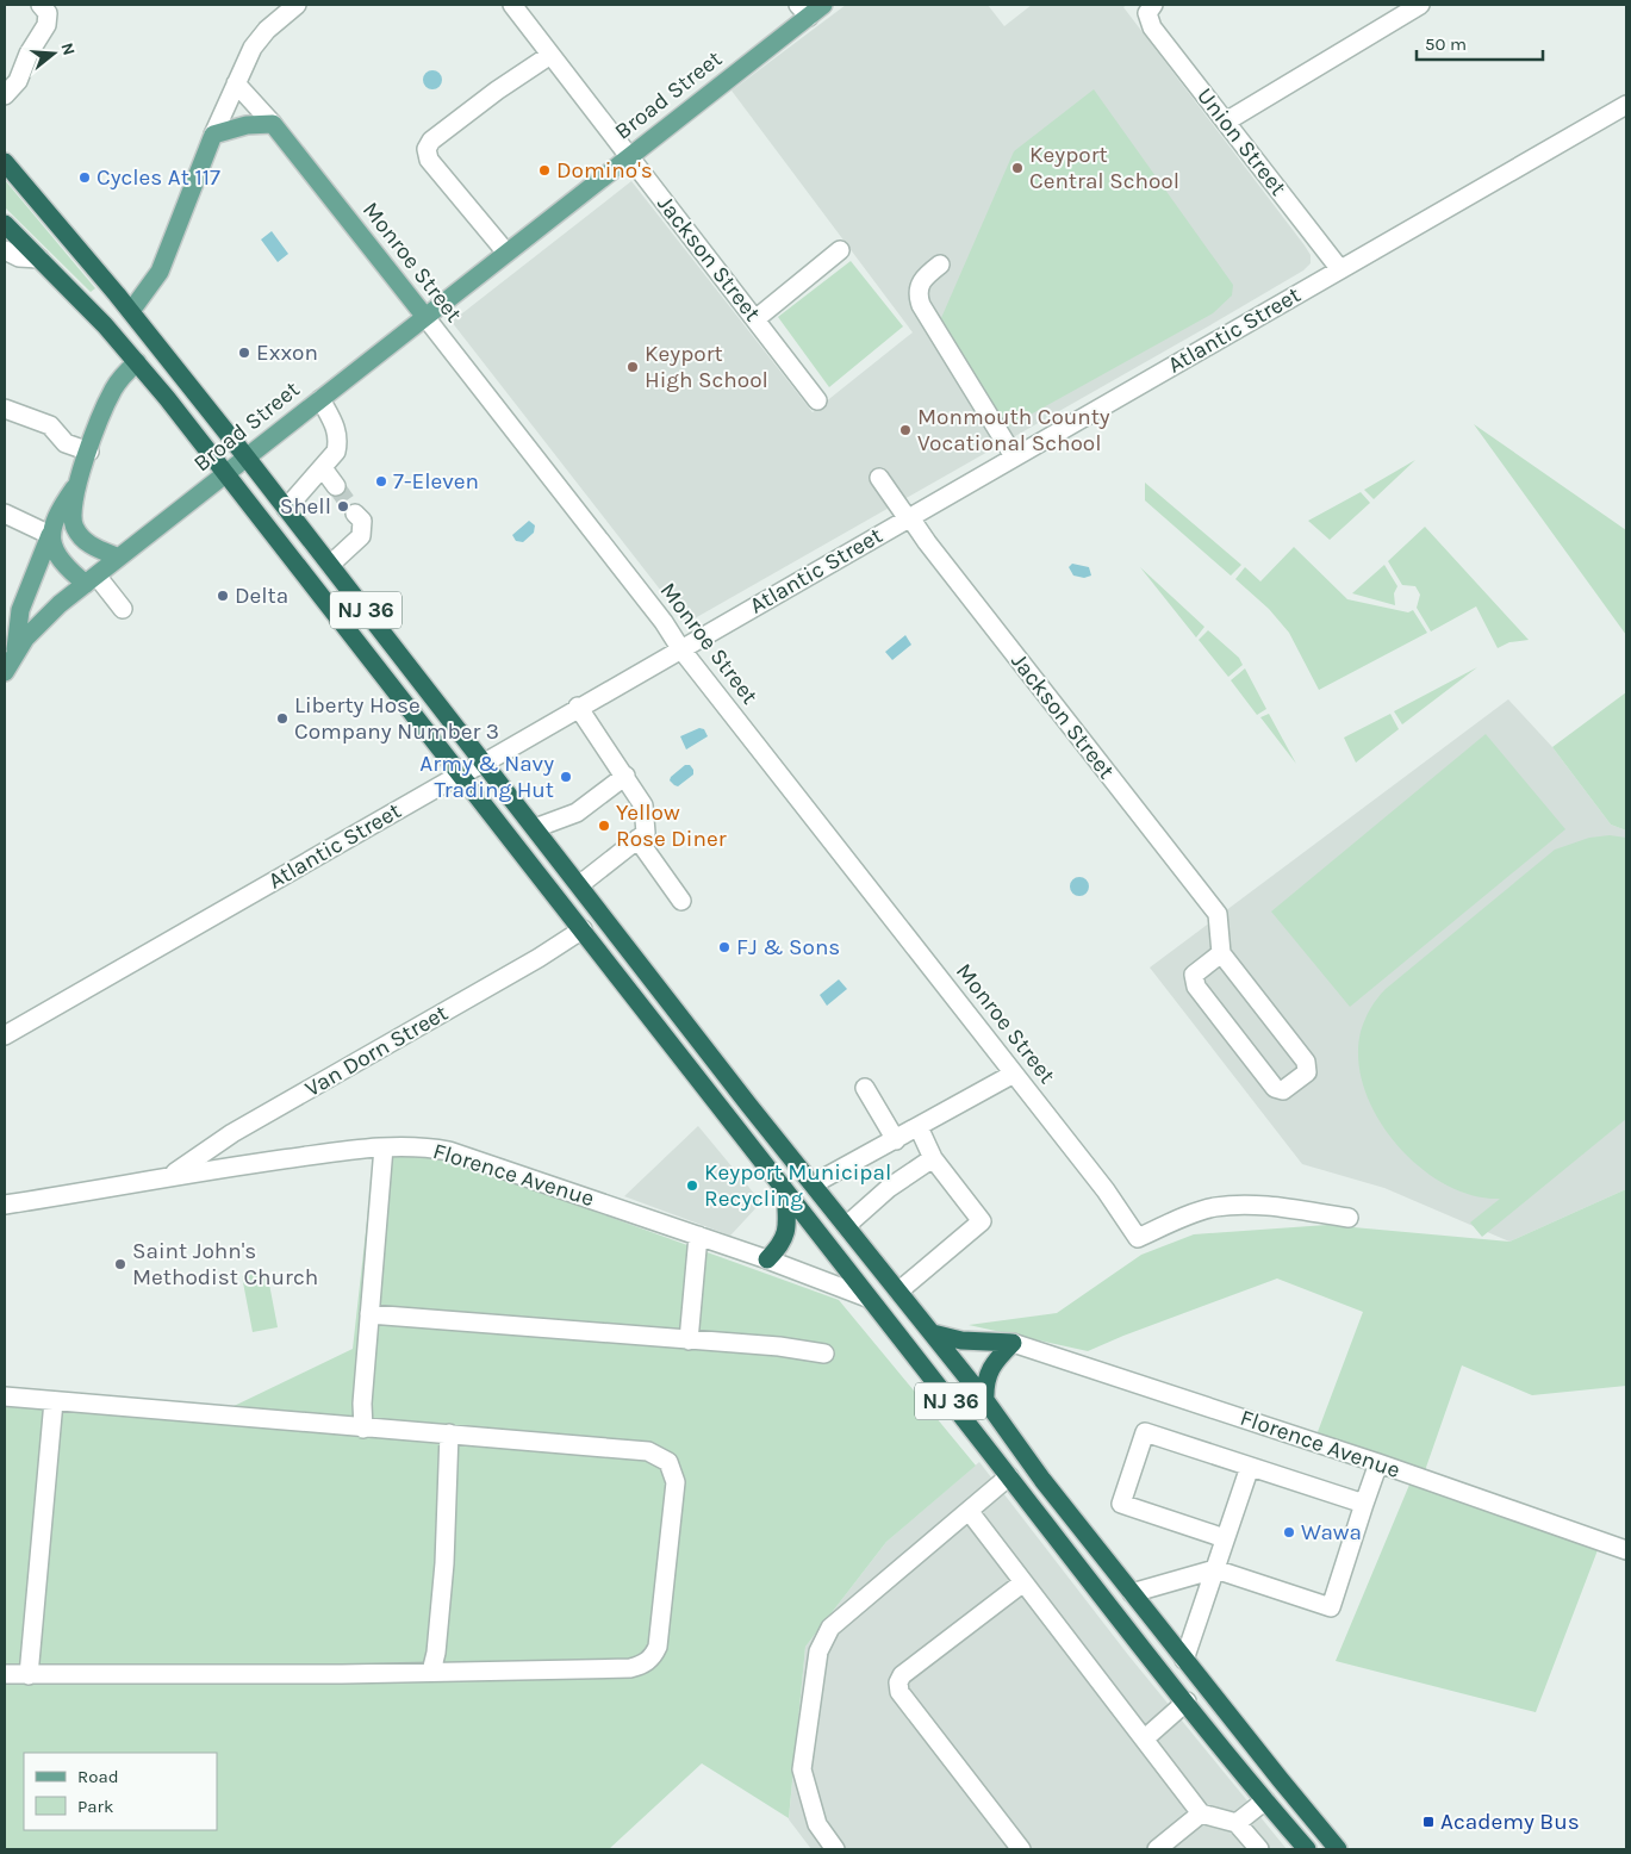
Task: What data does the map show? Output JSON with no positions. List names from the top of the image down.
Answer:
{
  "streets": {
    "highway": ["NJ 36"],
    "main road": ["Broad Street", "Monroe Street"],
    "street": [
      "Union Street",
      "Jackson Street",
      "Atlantic Street",
      "Van Dorn Street",
      "Florence Avenue"
    ]
  },
  "crossings": [
    ["Broad Street", "Jackson Street"],
    ["Broad Street", "Monroe Street"],
    ["Broad Street", "NJ 36"],
    ["Union Street", "Atlantic Street"],
    ["Jackson Street", "Atlantic Street"],
    ["Monroe Street", "Atlantic Street"],
    ["Atlantic Street", "NJ 36"],
    ["NJ 36", "Van Dorn Street"],
    ["NJ 36", "Florence Avenue"],
    ["Van Dorn Street", "Florence Avenue"]
  ],
  "places": {
    "other": [
      "Keyport Central School",
      "Domino's",
      "Cycles At 117",
      "Exxon",
      "Keyport High School",
      "Monmouth County Vocational School",
      "7-Eleven",
      "Shell",
      "Delta",
      "Liberty Hose Company Number 3",
      "Army & Navy Trading Hut",
      "Yellow Rose Diner",
      "FJ & Sons",
      "Keyport Municipal Recycling",
      "Saint John's Methodist Church",
      "Wawa"
    ],
    "transit": ["Academy Bus"]
  },
  "legend": ["Road", "Park"],
  "scale_bar": "50 m",
  "north": "right"
}
